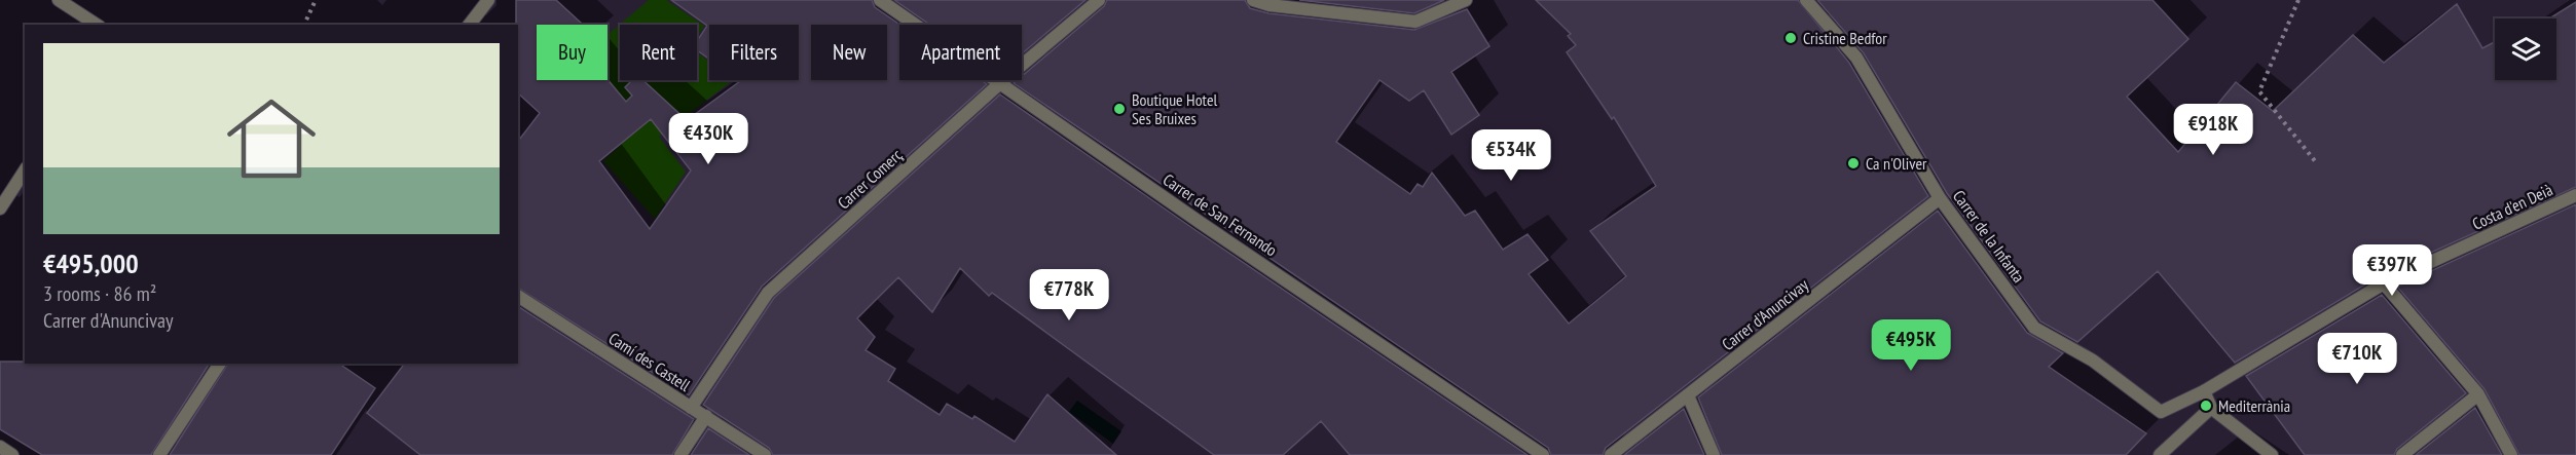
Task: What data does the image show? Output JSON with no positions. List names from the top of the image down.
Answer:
{
  "streets": {
    "street": [
      "Carrer Comerç",
      "Costa d'en Deià",
      "Carrer de San Fernando",
      "Carrer de la Infanta",
      "Carrer d'Anuncivay",
      "Camí des Castell"
    ]
  },
  "crossings": [
    ["Carrer Comerç", "Carrer de San Fernando"],
    ["Carrer Comerç", "Camí des Castell"],
    ["Costa d'en Deià", "Carrer de la Infanta"],
    ["Carrer de la Infanta", "Carrer d'Anuncivay"]
  ],
  "places": [
    "Cristine Bedfor",
    "Boutique Hotel Ses Bruixes",
    "Ca n'Oliver",
    "Mediterrània"
  ],
  "page": {
    "chip": [
      "Buy",
      "Rent",
      "Filters",
      "New",
      "Apartment"
    ],
    "list": [
      {
        "name": "€495,000",
        "note": "3 rooms · 86 m² · Carrer d'Anuncivay"
      }
    ],
    "price": [
      "€918K",
      "€430K",
      "€534K",
      "€397K",
      "€778K",
      "€495K",
      "€710K"
    ]
  }
}
